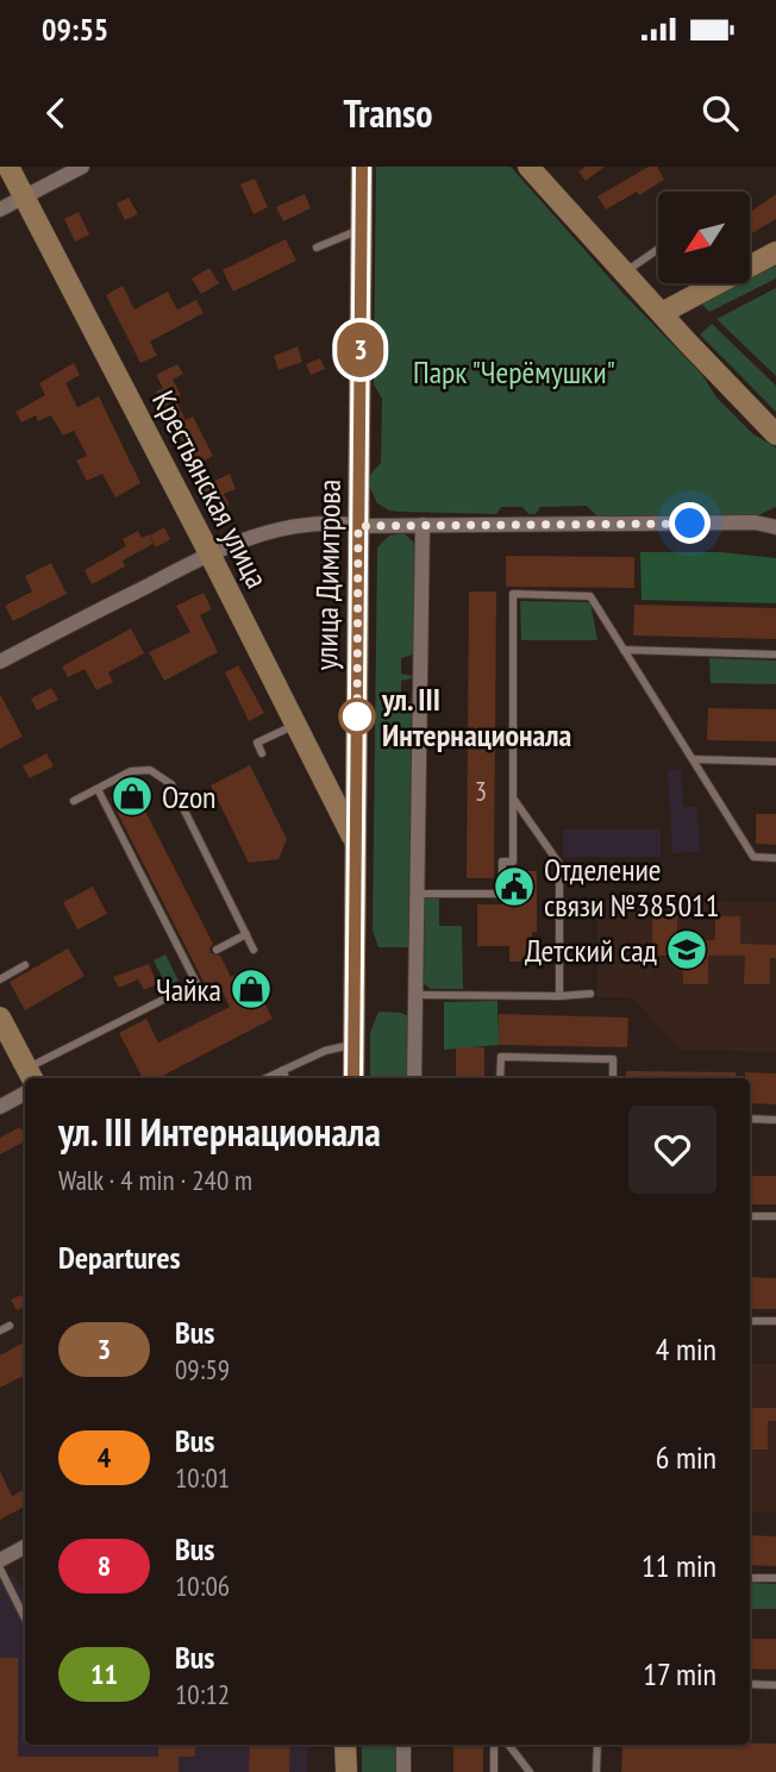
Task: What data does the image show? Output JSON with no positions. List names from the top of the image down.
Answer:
{
  "streets": {
    "main road": ["Крестьянская улица", "улица Димитрова"]
  },
  "crossings": [
    ["Крестьянская улица", "улица Димитрова"]
  ],
  "parks": ["Парк \"Черёмушки\""],
  "places": {
    "other": ["ул. III Интернационала"],
    "shop": ["Ozon", "Чайка"],
    "public building": ["Отделение связи №385011"],
    "school or university": ["Детский сад"]
  },
  "lines": ["bus line 3"],
  "house_numbers": ["3"],
  "north": "bottom left",
  "page": {
    "status": "09:55",
    "header": "Transo",
    "on_map": "3",
    "heading": [
      ["ул. III Интернационала", "Walk · 4 min · 240 m"],
      "Departures"
    ],
    "list": [
      {
        "mark": "3",
        "name": "Bus",
        "note": "09:59",
        "value": "4 min"
      },
      {
        "mark": "4",
        "name": "Bus",
        "note": "10:01",
        "value": "6 min"
      },
      {
        "mark": "8",
        "name": "Bus",
        "note": "10:06",
        "value": "11 min"
      },
      {
        "mark": "11",
        "name": "Bus",
        "note": "10:12",
        "value": "17 min"
      }
    ]
  }
}
